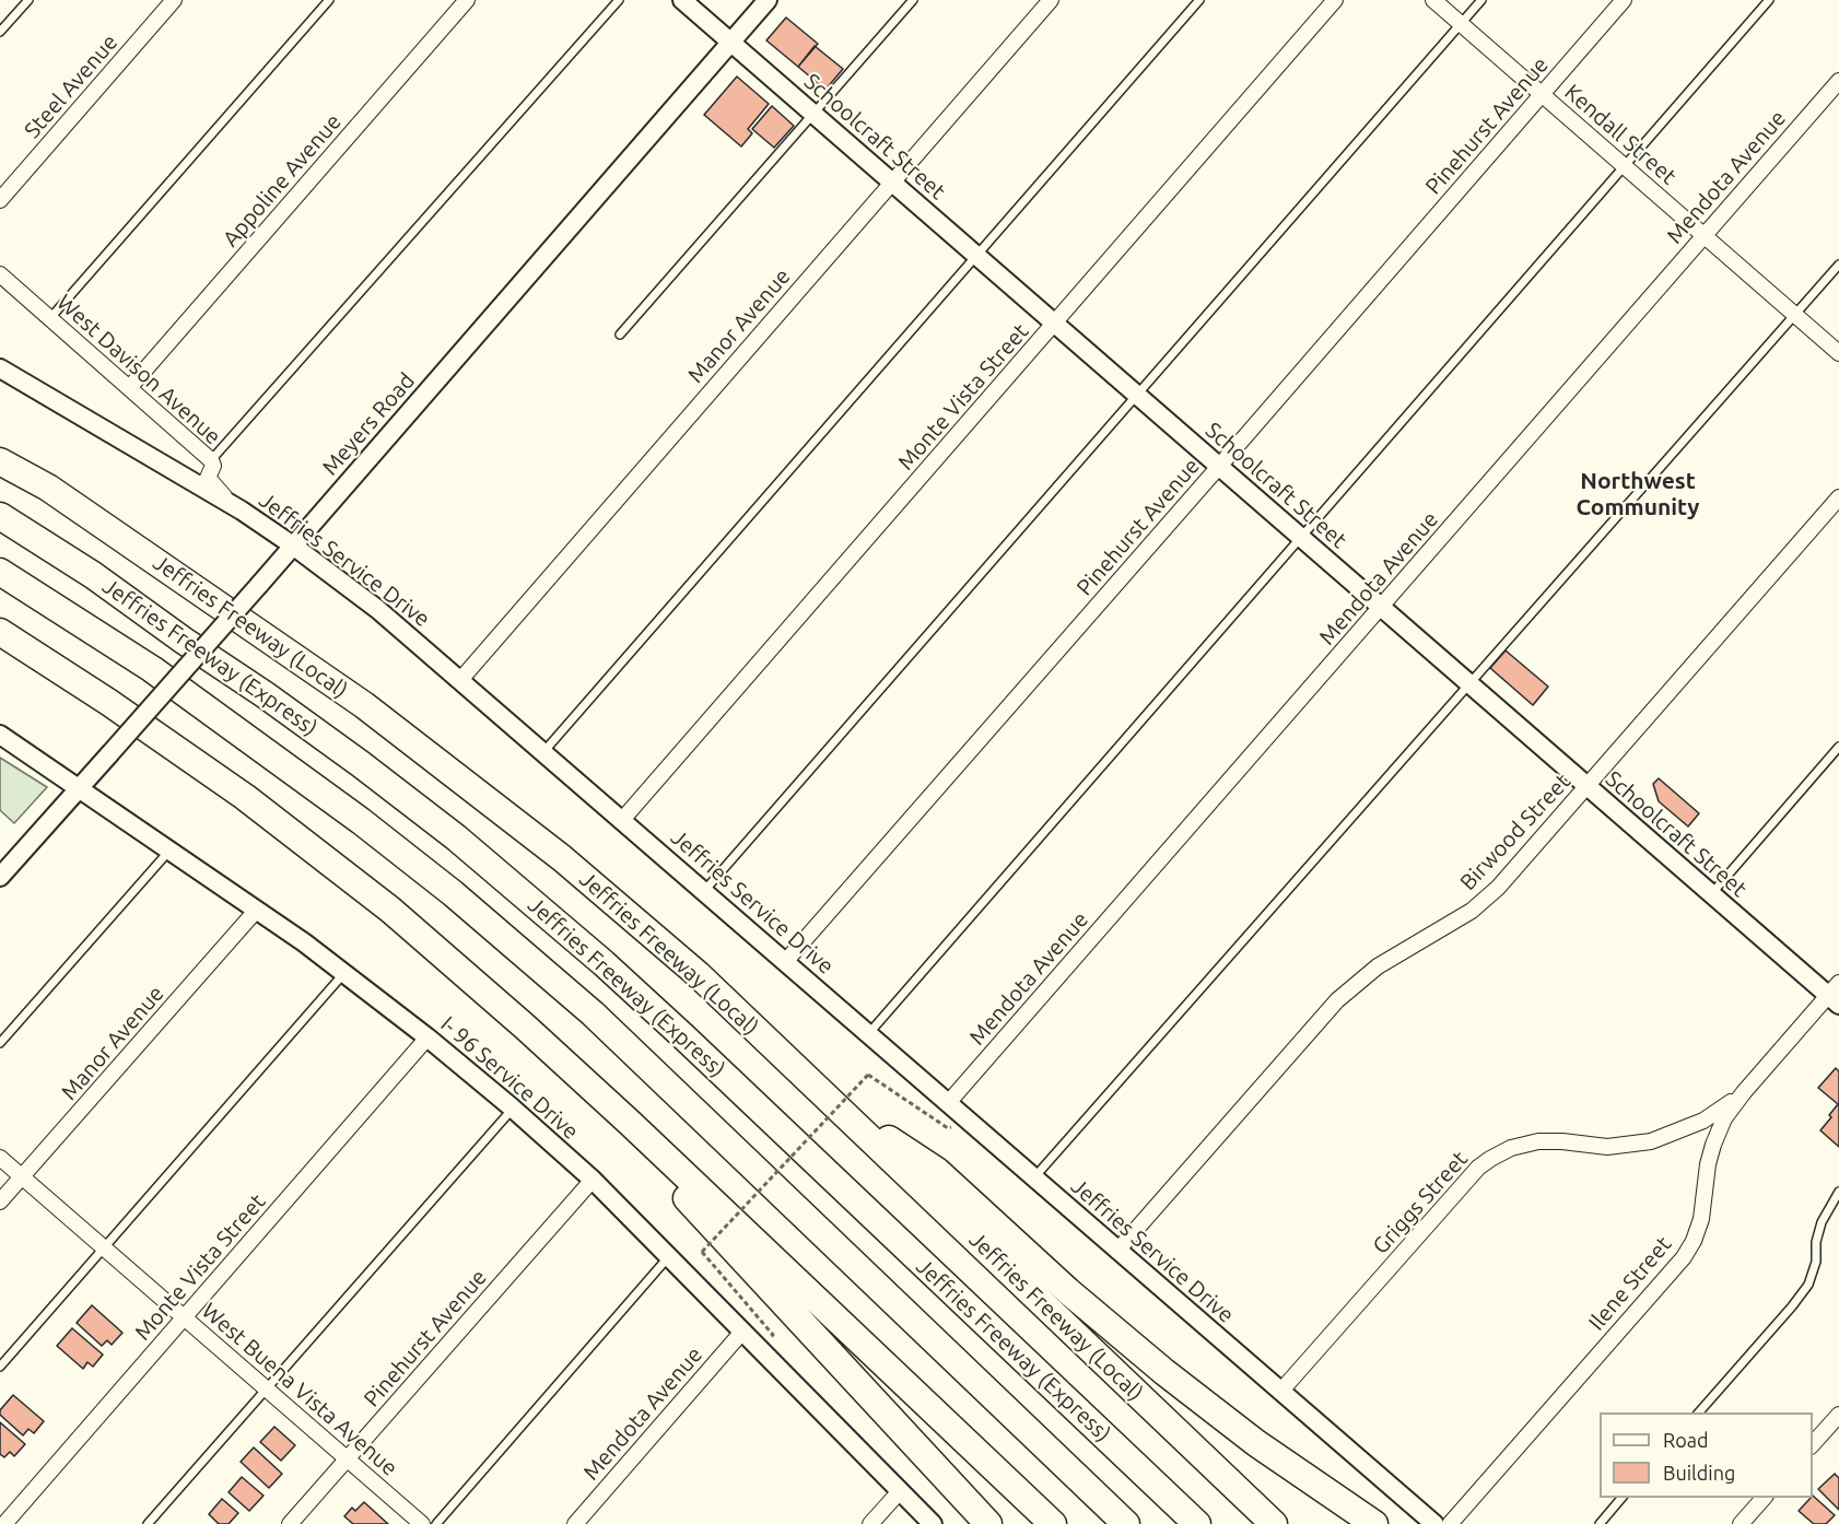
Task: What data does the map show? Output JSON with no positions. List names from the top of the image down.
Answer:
{
  "streets": {
    "highway": ["Jeffries Freeway (Local)", "Jeffries Freeway (Express)"],
    "street": [
      "Steel Avenue",
      "Pinehurst Avenue",
      "Kendall Street",
      "Schoolcraft Street",
      "Mendota Avenue",
      "Appoline Avenue",
      "Manor Avenue",
      "West Davison Avenue",
      "Monte Vista Street",
      "Meyers Road",
      "Jeffries Service Drive",
      "Birwood Street",
      "I- 96 Service Drive",
      "Griggs Street",
      "Ilene Street",
      "West Buena Vista Avenue"
    ]
  },
  "crossings": [
    ["Pinehurst Avenue", "Kendall Street"],
    ["Pinehurst Avenue", "Schoolcraft Street"],
    ["Pinehurst Avenue", "Jeffries Service Drive"],
    ["Pinehurst Avenue", "I- 96 Service Drive"],
    ["Pinehurst Avenue", "West Buena Vista Avenue"],
    ["Kendall Street", "Mendota Avenue"],
    ["Schoolcraft Street", "Mendota Avenue"],
    ["Schoolcraft Street", "Manor Avenue"],
    ["Schoolcraft Street", "Monte Vista Street"],
    ["Schoolcraft Street", "Meyers Road"],
    ["Schoolcraft Street", "Birwood Street"],
    ["Schoolcraft Street", "Ilene Street"],
    ["Mendota Avenue", "Jeffries Service Drive"],
    ["Mendota Avenue", "I- 96 Service Drive"],
    ["Appoline Avenue", "West Davison Avenue"],
    ["Manor Avenue", "Jeffries Service Drive"],
    ["Manor Avenue", "I- 96 Service Drive"],
    ["Manor Avenue", "West Buena Vista Avenue"],
    ["West Davison Avenue", "Jeffries Service Drive"],
    ["Monte Vista Street", "Jeffries Service Drive"],
    ["Monte Vista Street", "I- 96 Service Drive"],
    ["Monte Vista Street", "West Buena Vista Avenue"],
    ["Meyers Road", "Jeffries Service Drive"],
    ["Meyers Road", "I- 96 Service Drive"],
    ["Jeffries Service Drive", "Birwood Street"],
    ["Jeffries Service Drive", "Griggs Street"],
    ["Griggs Street", "Ilene Street"]
  ],
  "districts": ["Northwest Community"],
  "legend": ["Road", "Building"]
}
